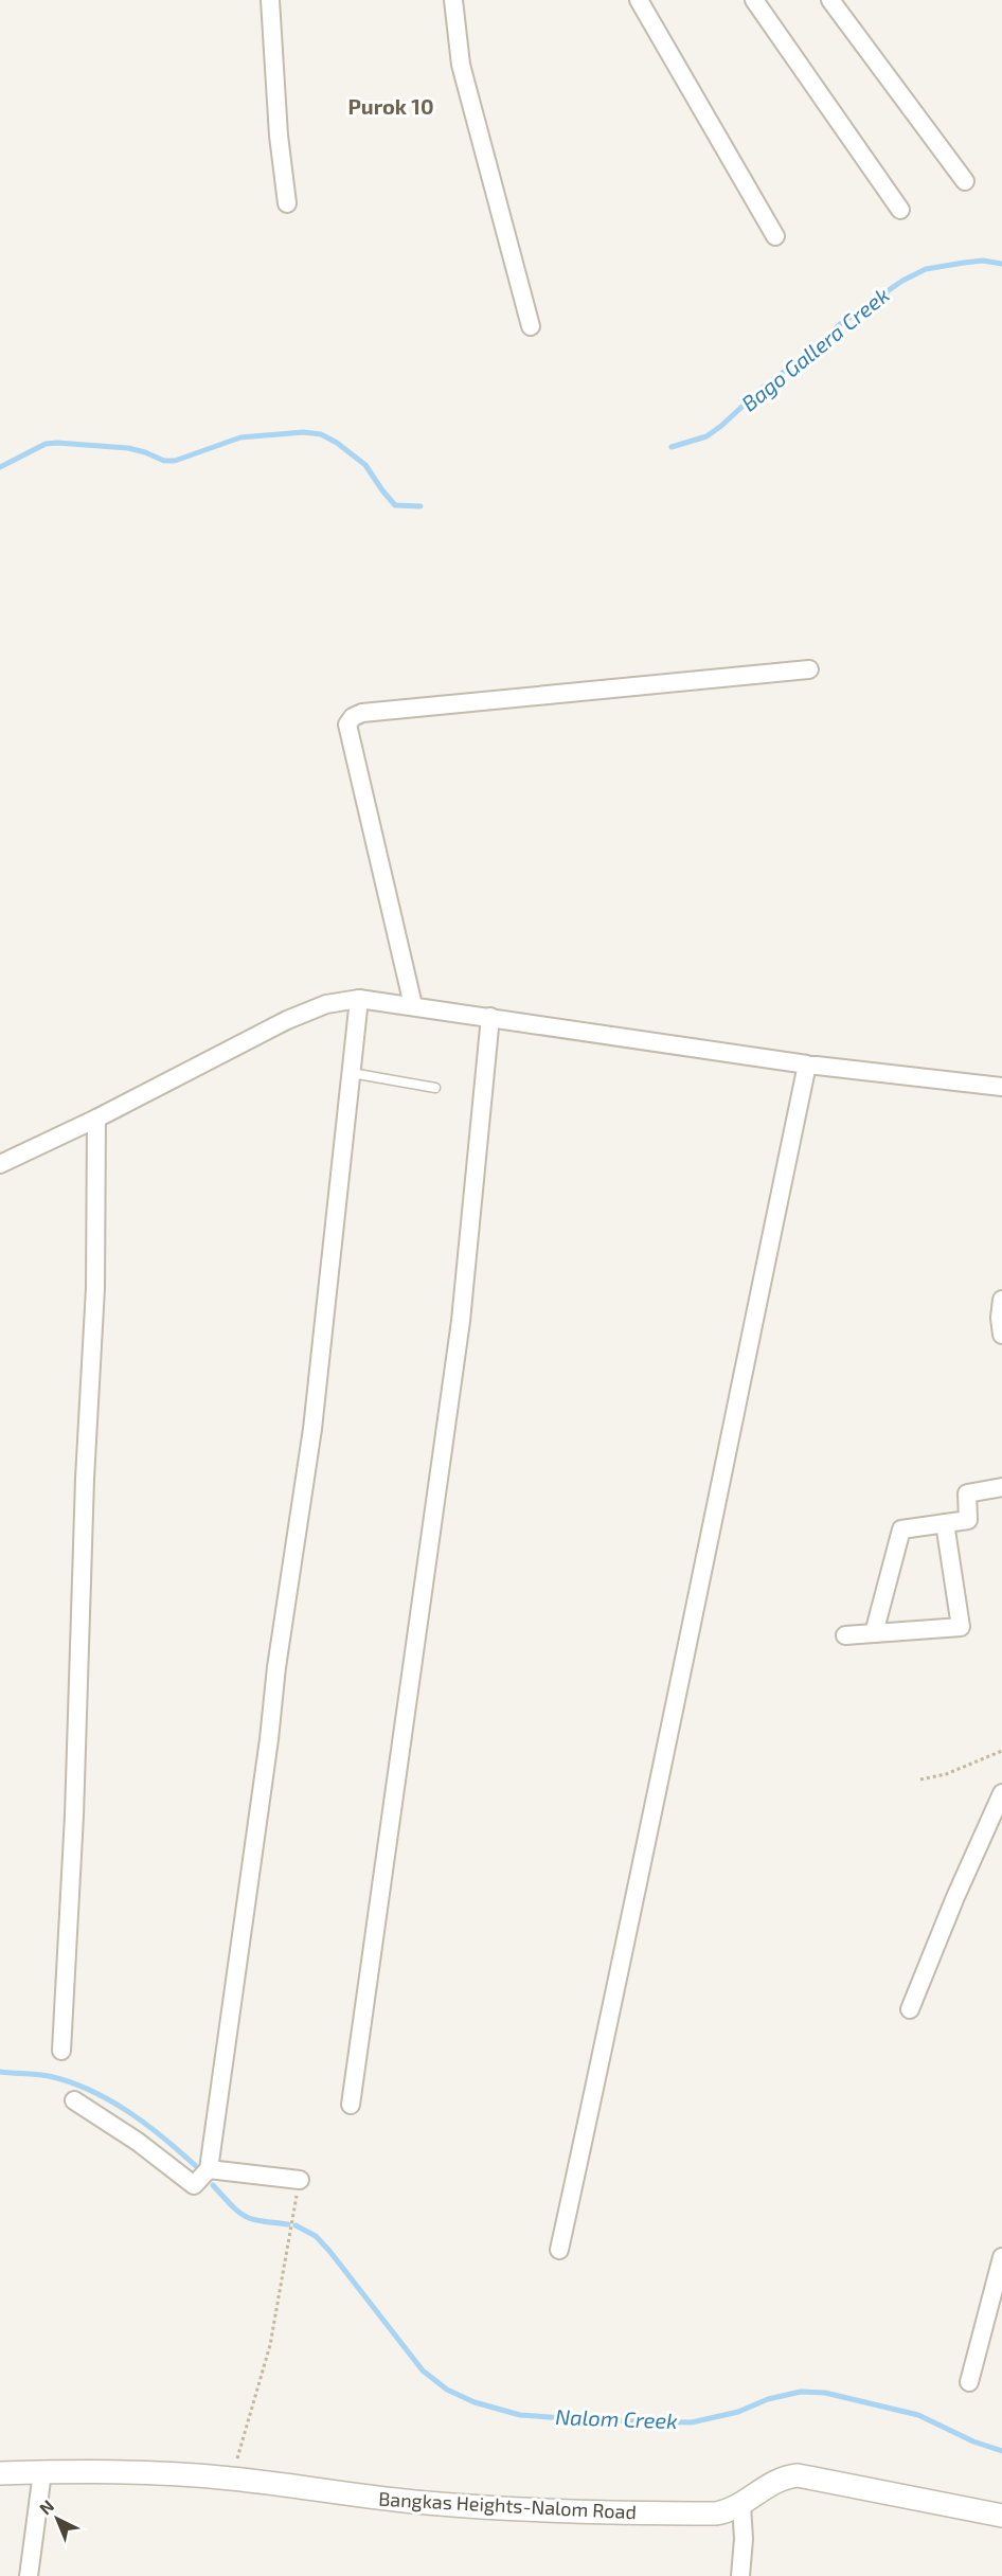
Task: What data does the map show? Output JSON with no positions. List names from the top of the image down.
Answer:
{
  "streets": {
    "street": ["Bangkas Heights-Nalom Road"]
  },
  "districts": ["Purok 10"],
  "water": ["Bago Gallera Creek", "Nalom Creek"],
  "north": "top left"
}
